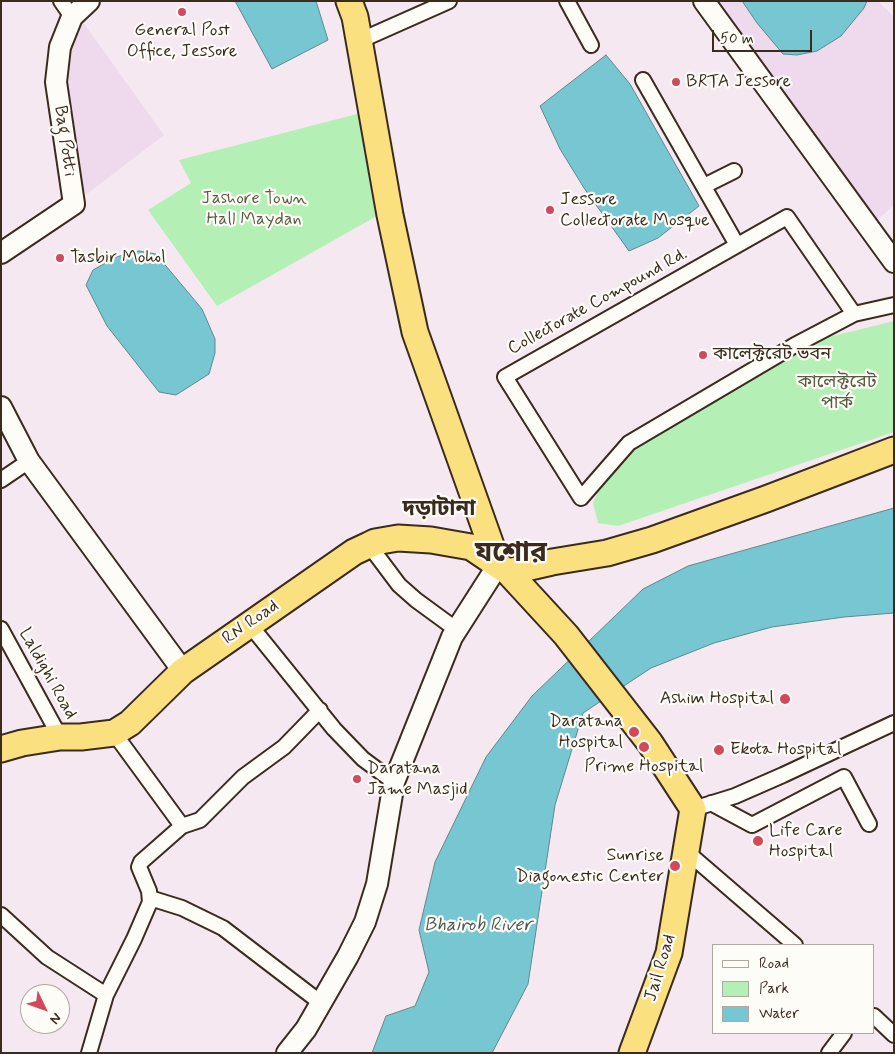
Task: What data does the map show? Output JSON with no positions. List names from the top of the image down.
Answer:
{
  "streets": {
    "highway": ["RN Road", "Jail Road"],
    "street": ["Bag Potti", "Collectorate Compound Rd.", "Laldighi Road"]
  },
  "crossings": [
    ["RN Road", "Laldighi Road"]
  ],
  "districts": ["দড়াটানা", "যশোর"],
  "water": ["Bhairob River"],
  "parks": ["Jashore Town Hall Maydan", "কালেক্টরেট পার্ক"],
  "places": [
    "General Post Office, Jessore",
    "BRTA Jessore",
    "Jessore Collectorate Mosque",
    "Tasbir Mohol",
    "কালেক্টরেট ভবন",
    "Ashim Hospital",
    "Daratana Hospital",
    "Prime Hospital",
    "Ekota Hospital",
    "Daratana Jame Masjid",
    "Life Care Hospital",
    "Sunrise Diagonestic Center"
  ],
  "legend": ["Road", "Park", "Water"],
  "scale_bar": "50 m",
  "north": "bottom right"
}
